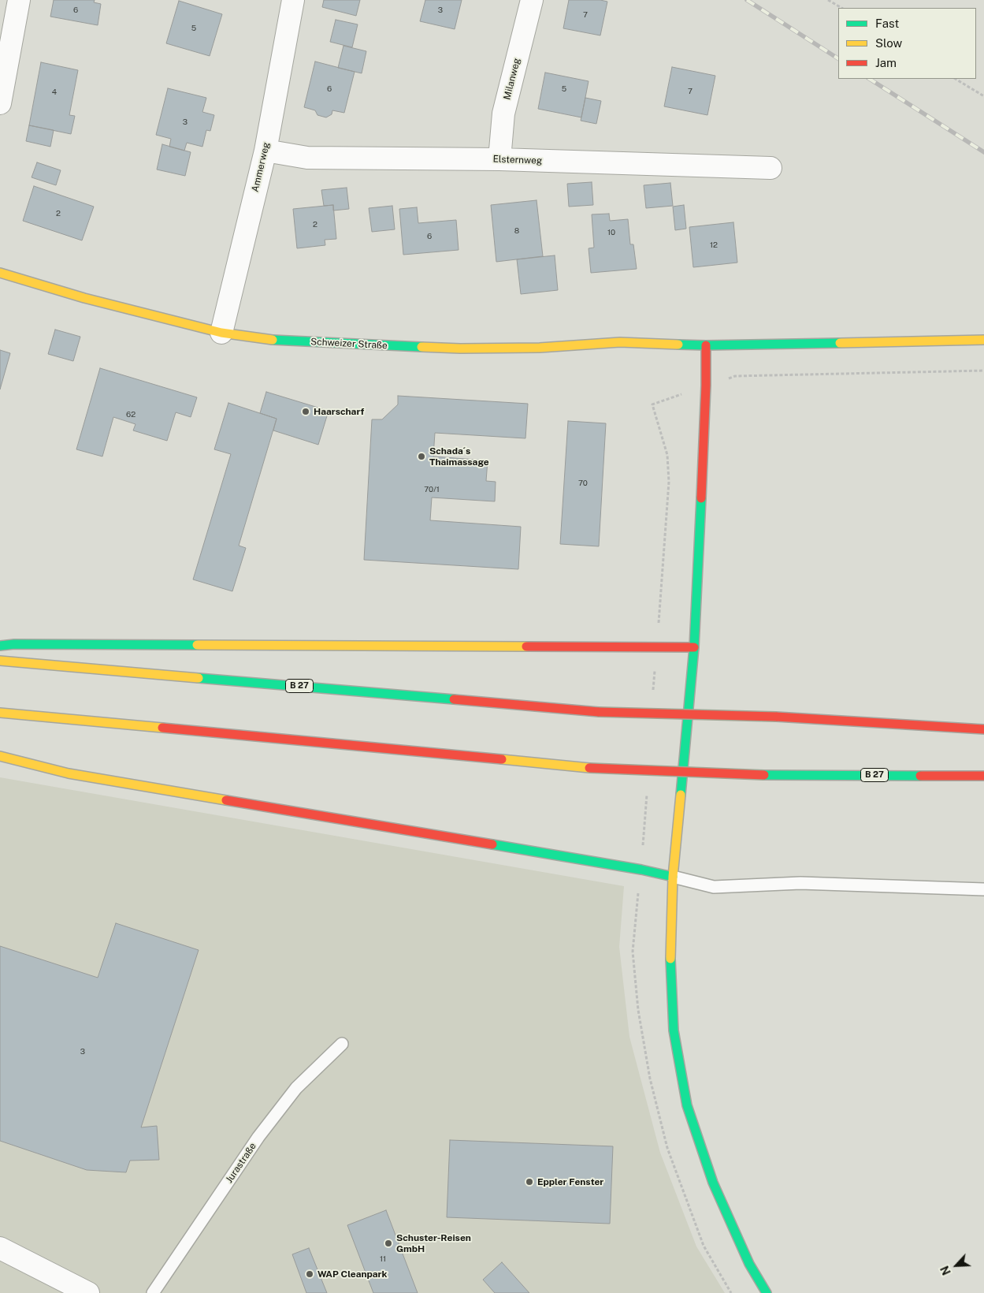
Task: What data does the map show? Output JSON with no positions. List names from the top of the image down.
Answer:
{
  "streets": {
    "main road": ["Schweizer Straße", "B 27"],
    "street": ["Milanweg", "Elsternweg", "Ammerweg"],
    "lane": ["Jurastraße"]
  },
  "crossings": [
    ["Milanweg", "Elsternweg"],
    ["Elsternweg", "Ammerweg"],
    ["Ammerweg", "Schweizer Straße"]
  ],
  "places": [
    "Haarscharf",
    "Schada´s Thaimassage",
    "Eppler Fenster",
    "Schuster-Reisen GmbH",
    "WAP Cleanpark"
  ],
  "house_numbers": [
    "6",
    "3",
    "7",
    "5",
    "6",
    "5",
    "7",
    "4",
    "3",
    "2",
    "2",
    "8",
    "10",
    "6",
    "12",
    "62",
    "70",
    "70/1",
    "3",
    "11"
  ],
  "legend": ["Fast", "Slow", "Jam"],
  "north": "bottom left"
}
